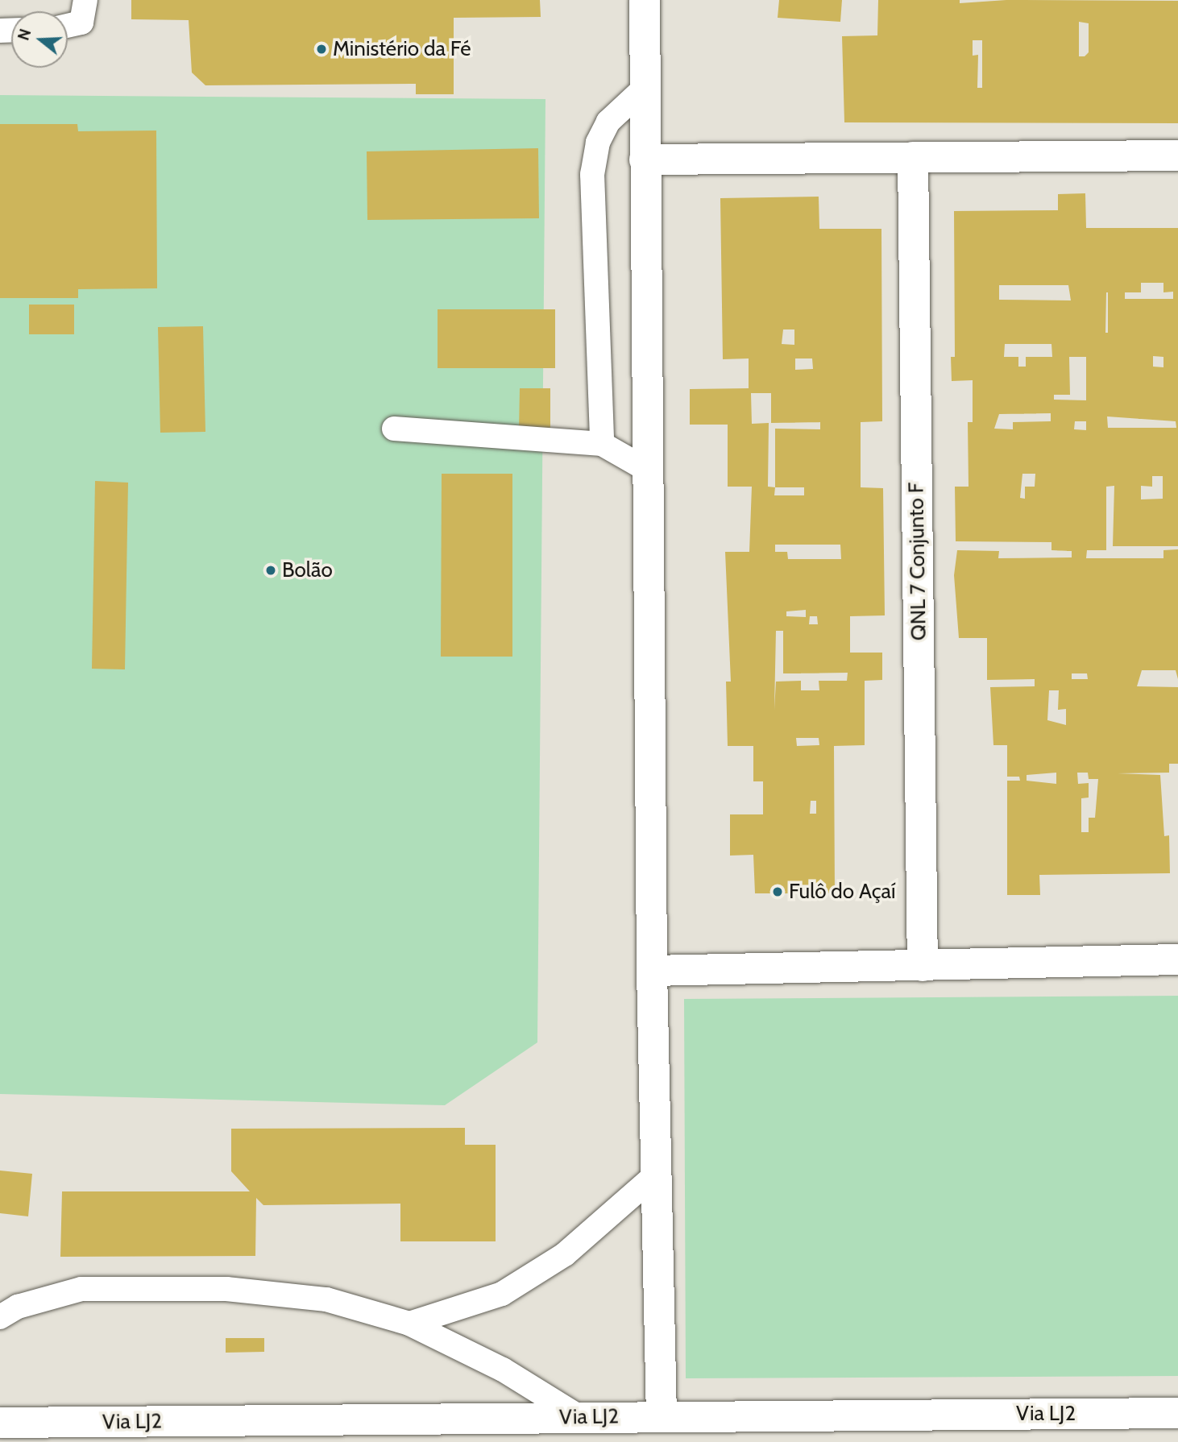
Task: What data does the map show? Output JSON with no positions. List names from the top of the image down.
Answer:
{
  "streets": {
    "street": ["QNL 7 Conjunto F", "Via LJ2"]
  },
  "places": ["Ministério da Fé", "Bolão", "Fulô do Açaí"],
  "north": "left"
}
